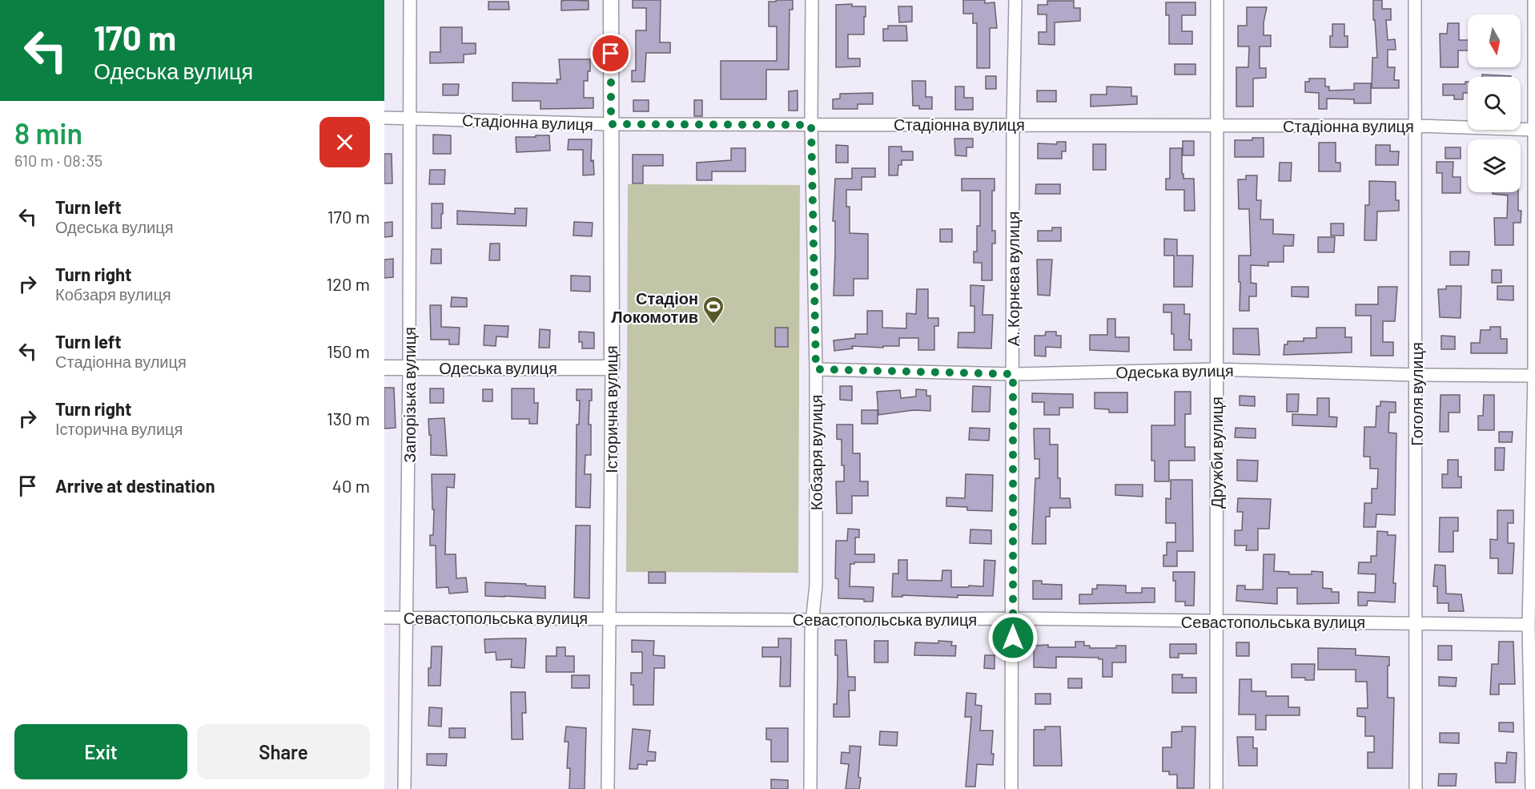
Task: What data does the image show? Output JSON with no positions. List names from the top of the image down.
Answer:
{
  "streets": {
    "street": [
      "Стадіонна вулиця",
      "А. Корнєва вулиця",
      "Одеська вулиця",
      "Гоголя вулиця",
      "Запорізька вулиця",
      "Історична вулиця",
      "Кобзаря вулиця",
      "Дружби вулиця",
      "Севастопольська вулиця"
    ]
  },
  "crossings": [
    ["Стадіонна вулиця", "А. Корнєва вулиця"],
    ["Стадіонна вулиця", "Гоголя вулиця"],
    ["Стадіонна вулиця", "Запорізька вулиця"],
    ["Стадіонна вулиця", "Історична вулиця"],
    ["Стадіонна вулиця", "Кобзаря вулиця"],
    ["Стадіонна вулиця", "Дружби вулиця"],
    ["А. Корнєва вулиця", "Одеська вулиця"],
    ["А. Корнєва вулиця", "Севастопольська вулиця"],
    ["Одеська вулиця", "Гоголя вулиця"],
    ["Одеська вулиця", "Запорізька вулиця"],
    ["Одеська вулиця", "Історична вулиця"],
    ["Одеська вулиця", "Кобзаря вулиця"],
    ["Одеська вулиця", "Дружби вулиця"],
    ["Гоголя вулиця", "Севастопольська вулиця"],
    ["Запорізька вулиця", "Севастопольська вулиця"],
    ["Історична вулиця", "Севастопольська вулиця"],
    ["Кобзаря вулиця", "Севастопольська вулиця"],
    ["Дружби вулиця", "Севастопольська вулиця"]
  ],
  "places": {
    "sports": ["Стадіон Локомотив"]
  },
  "north": "bottom",
  "page": {
    "turn": ["170 m", "Одеська вулиця"],
    "heading": ["8 min", "610 m · 08:35"],
    "list": [
      {
        "name": "Turn left",
        "note": "Одеська вулиця",
        "value": "170 m"
      },
      {
        "name": "Turn right",
        "note": "Кобзаря вулиця",
        "value": "120 m"
      },
      {
        "name": "Turn left",
        "note": "Стадіонна вулиця",
        "value": "150 m"
      },
      {
        "name": "Turn right",
        "note": "Історична вулиця",
        "value": "130 m"
      },
      {
        "name": "Arrive at destination",
        "value": "40 m"
      }
    ],
    "buttons": ["Exit", "Share"]
  }
}
